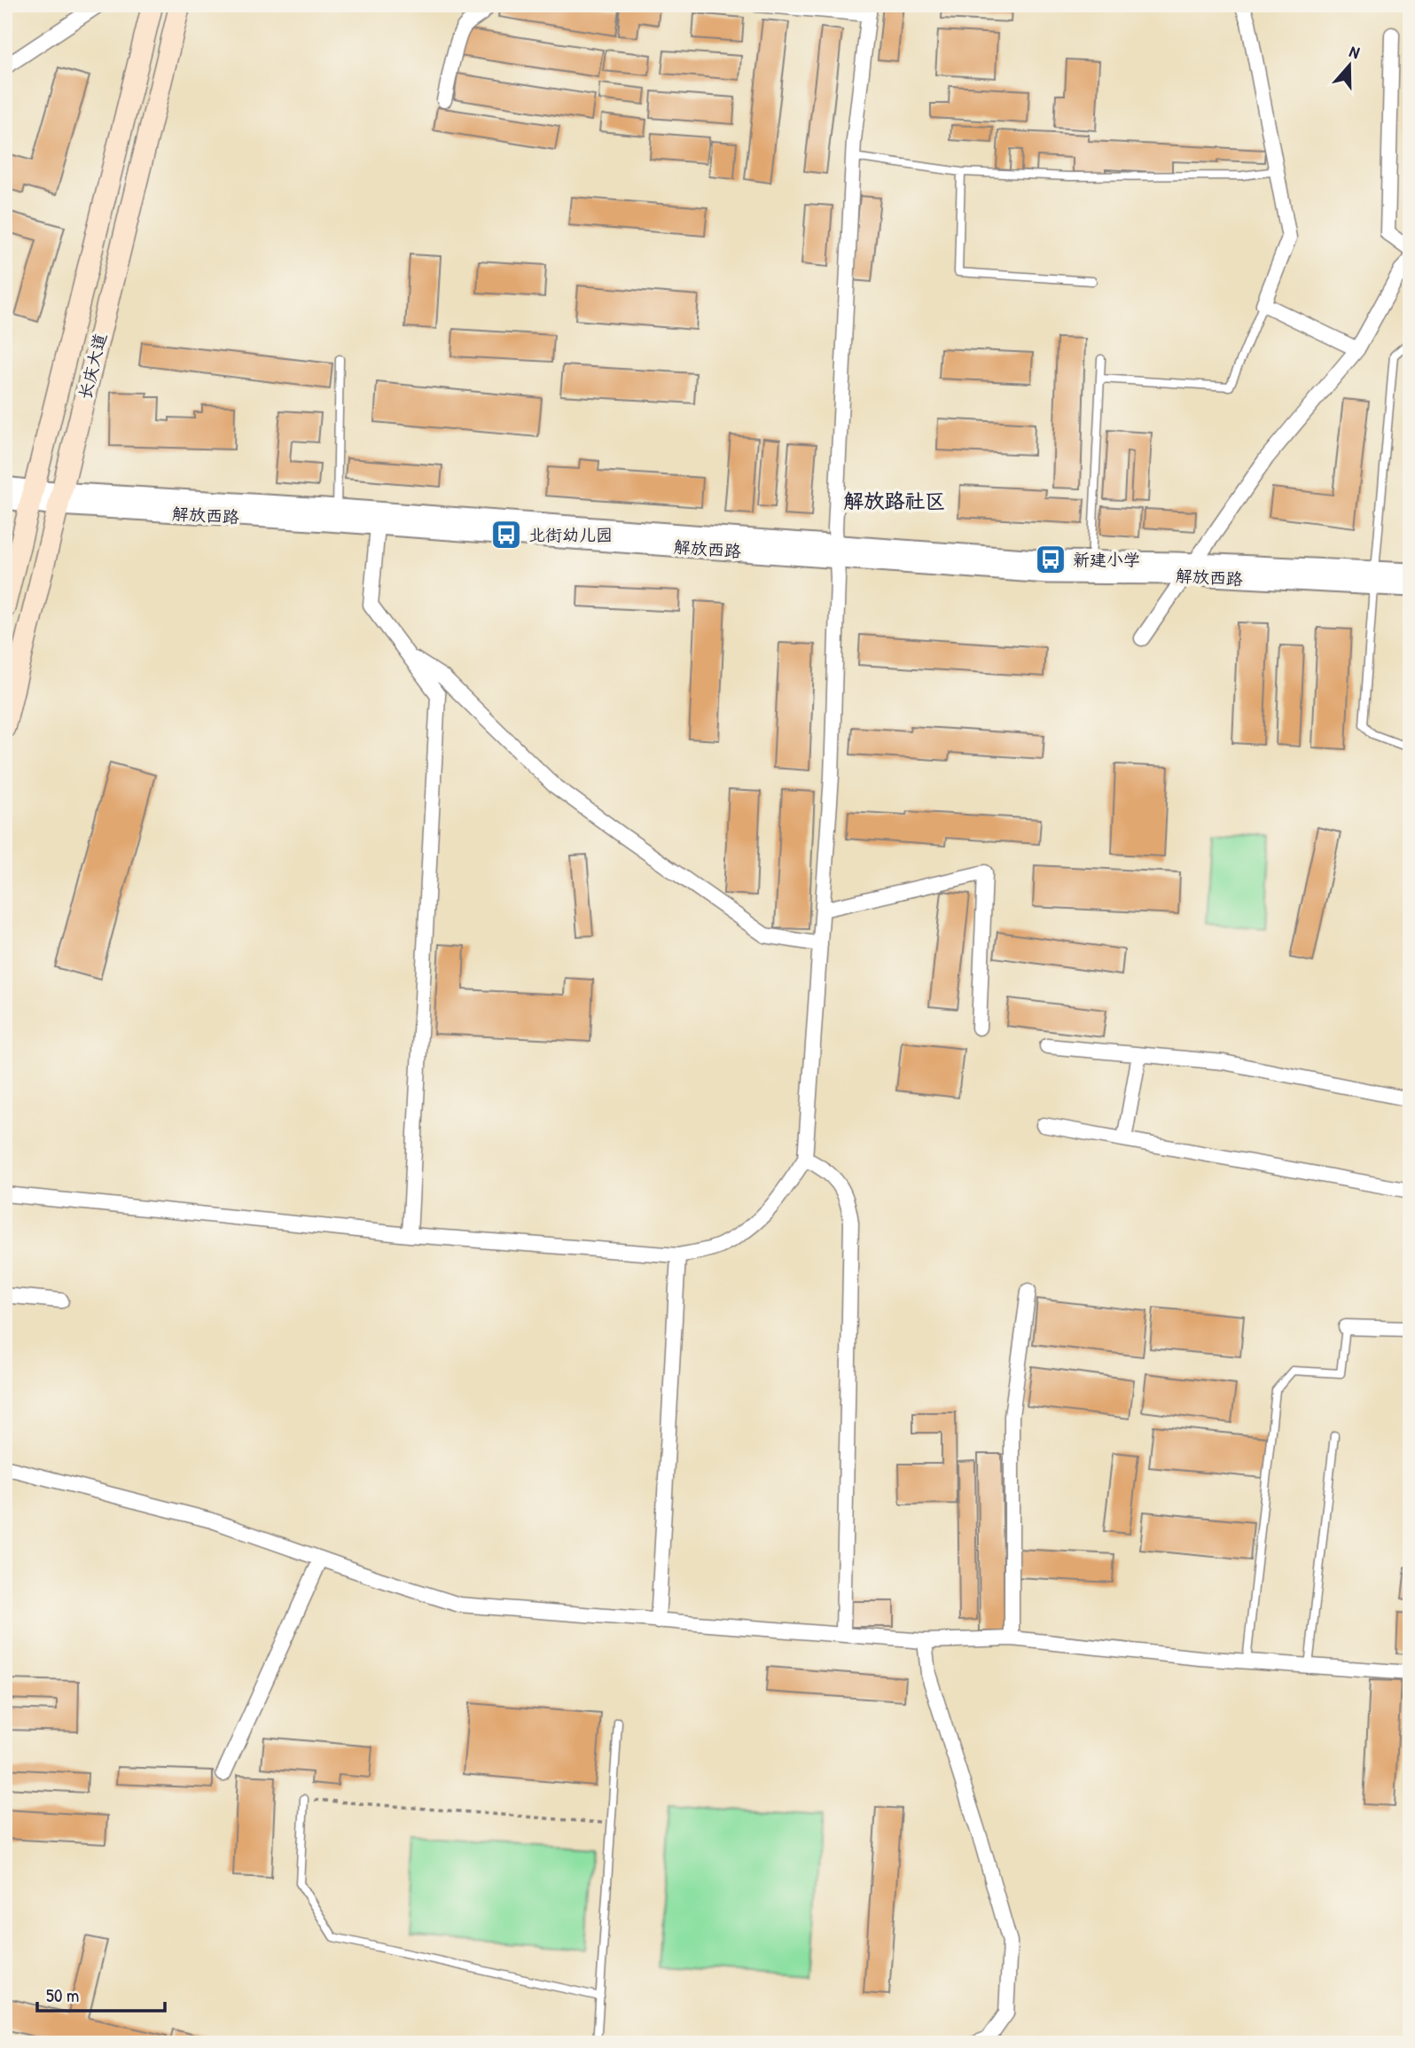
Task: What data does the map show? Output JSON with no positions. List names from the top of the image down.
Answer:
{
  "streets": {
    "main road": ["长庆大道"],
    "street": ["解放西路"]
  },
  "crossings": [
    ["长庆大道", "解放西路"]
  ],
  "districts": ["解放路社区"],
  "places": {
    "bus stop": ["北街幼儿园", "新建小学"]
  },
  "scale_bar": "50 m",
  "north": "top"
}
